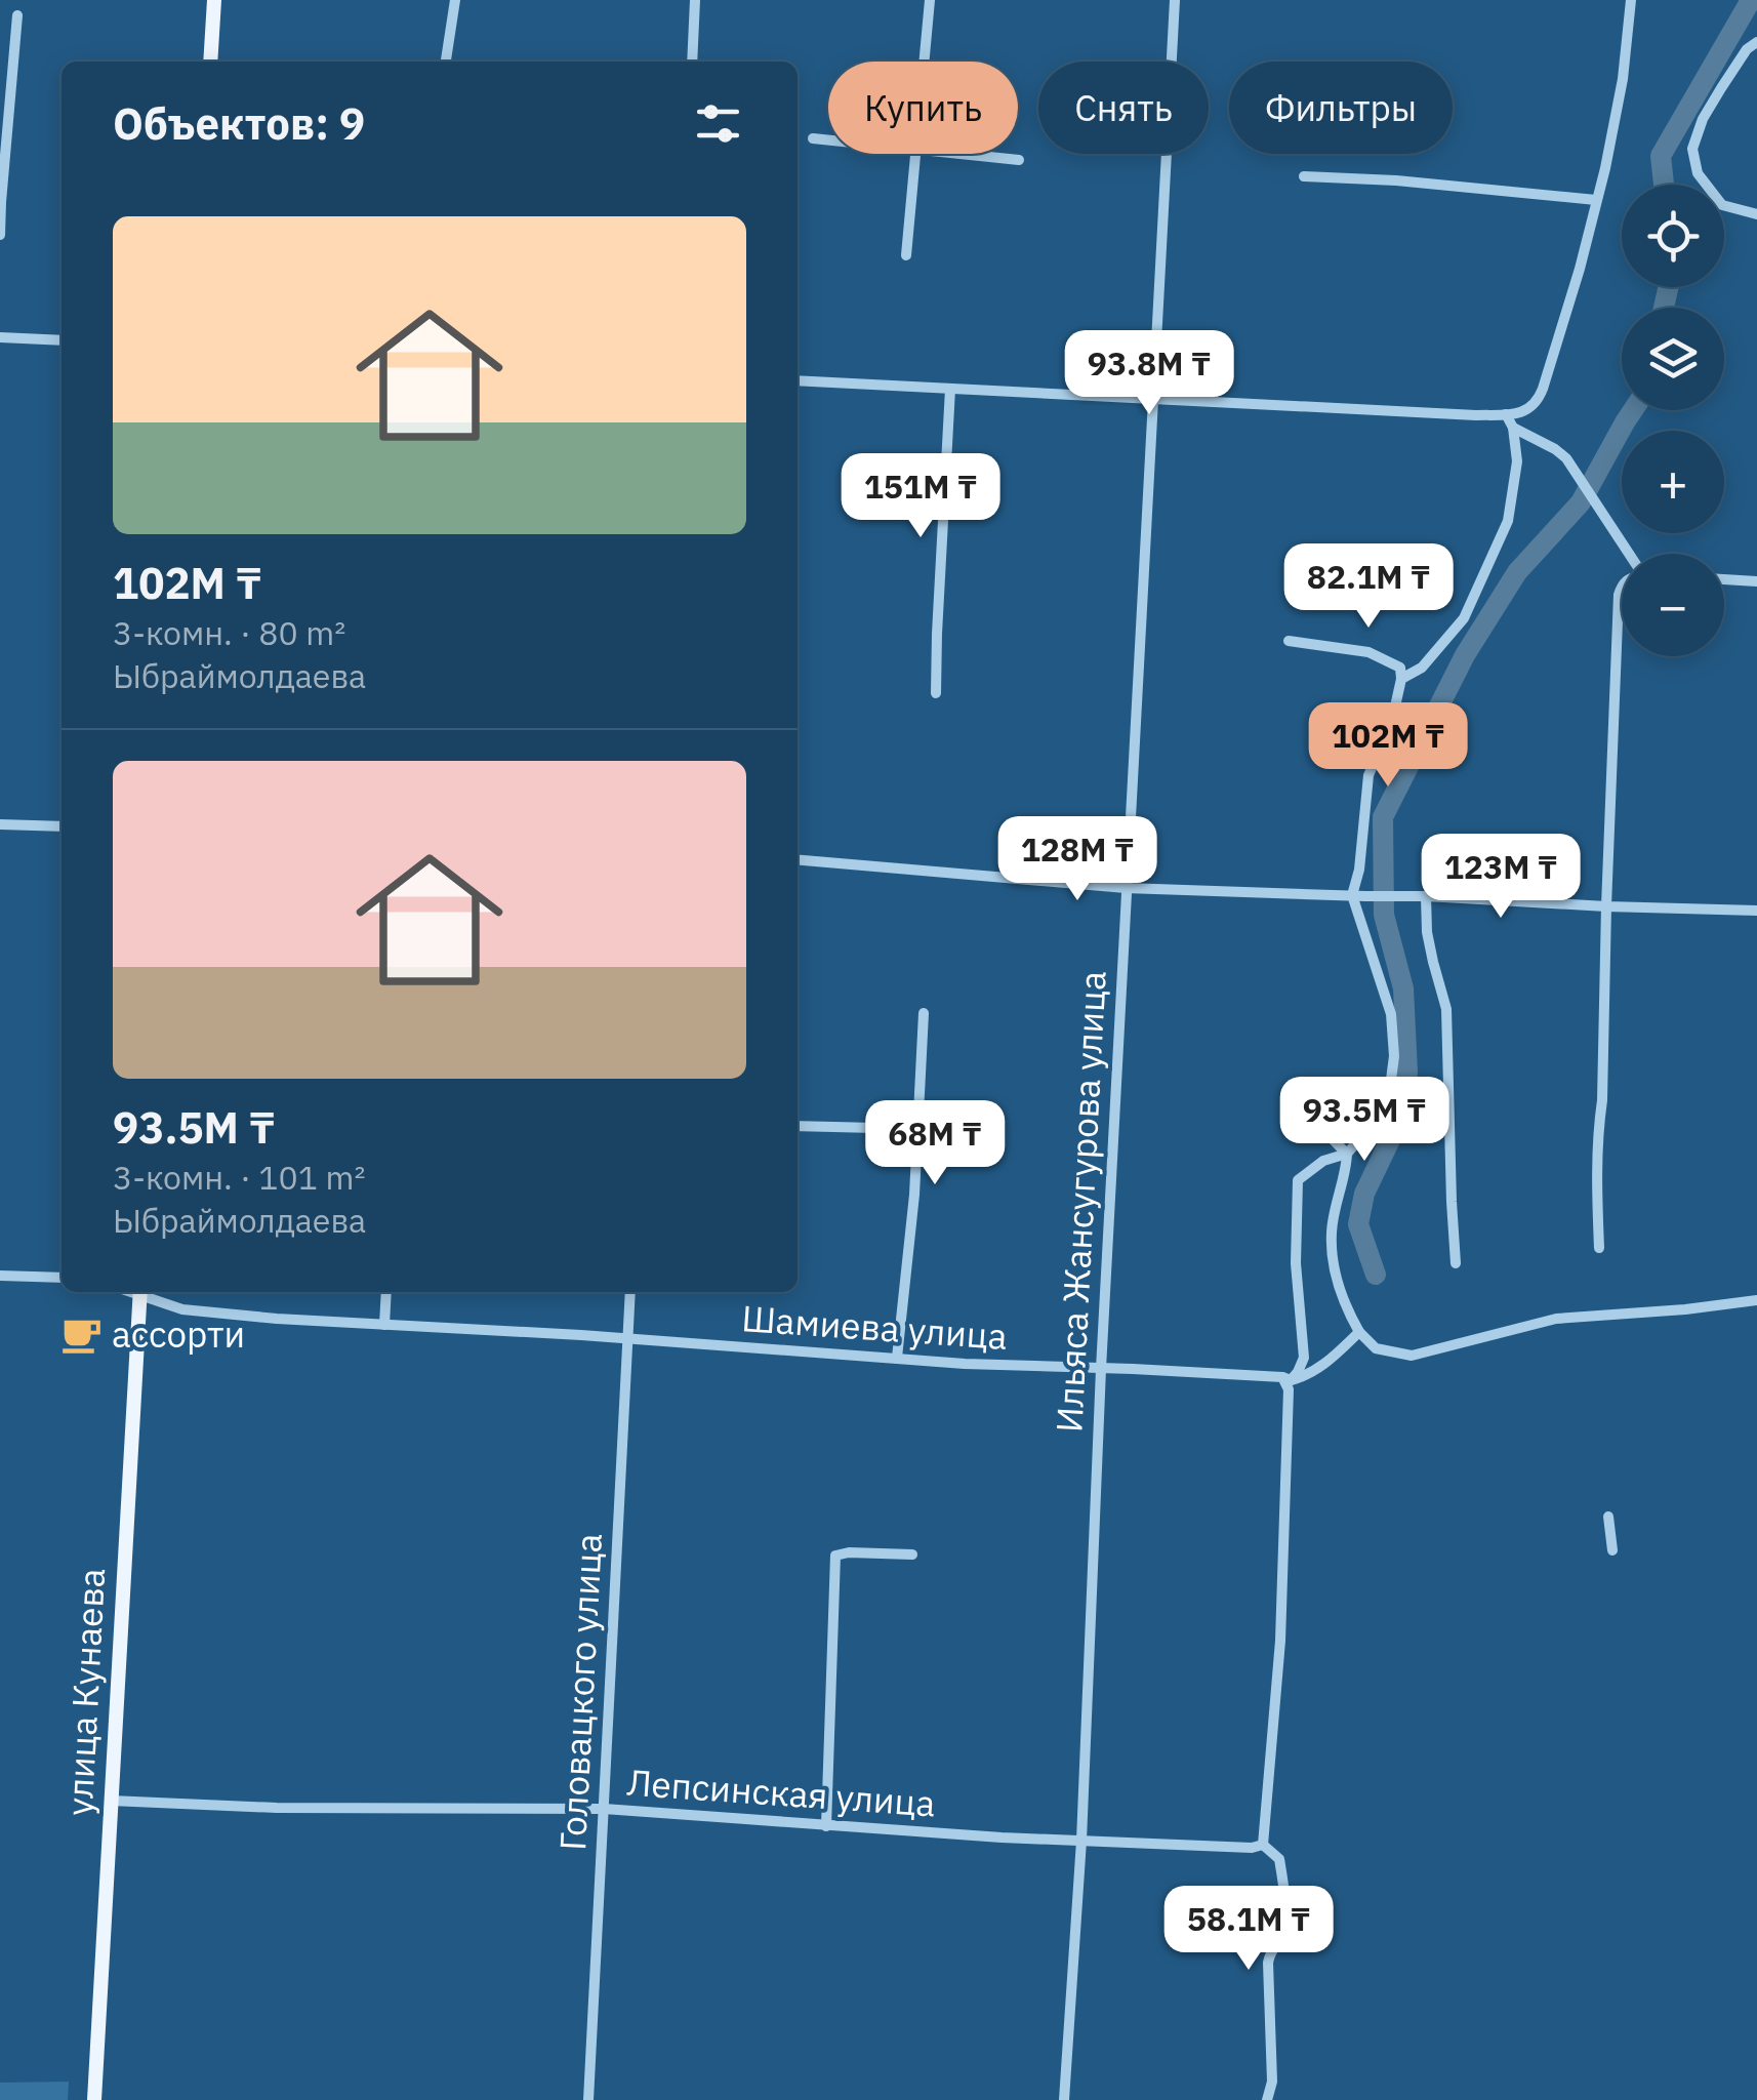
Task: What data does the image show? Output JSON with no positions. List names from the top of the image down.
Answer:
{
  "streets": {
    "main road": ["улица Кунаева"],
    "street": [
      "Ильяса Жансугурова улица",
      "Шамиева улица",
      "Головацкого улица",
      "Лепсинская улица"
    ]
  },
  "crossings": [
    ["Ильяса Жансугурова улица", "Шамиева улица"],
    ["Ильяса Жансугурова улица", "Лепсинская улица"],
    ["Шамиева улица", "Головацкого улица"],
    ["улица Кунаева", "Лепсинская улица"],
    ["Головацкого улица", "Лепсинская улица"]
  ],
  "places": {
    "cafe": ["ассорти"]
  },
  "page": {
    "chip": ["Купить", "Снять", "Фильтры"],
    "heading": "Объектов: 9",
    "map_buttons": ["+", "−"],
    "list": [
      {
        "name": "102M ₸",
        "note": "3-комн. · 80 m² · Ыбраймолдаева"
      },
      {
        "name": "93.5M ₸",
        "note": "3-комн. · 101 m² · Ыбраймолдаева"
      }
    ],
    "price": [
      "93.8M ₸",
      "151M ₸",
      "82.1M ₸",
      "102M ₸",
      "128M ₸",
      "123M ₸",
      "93.5M ₸",
      "68M ₸",
      "58.1M ₸"
    ]
  }
}
